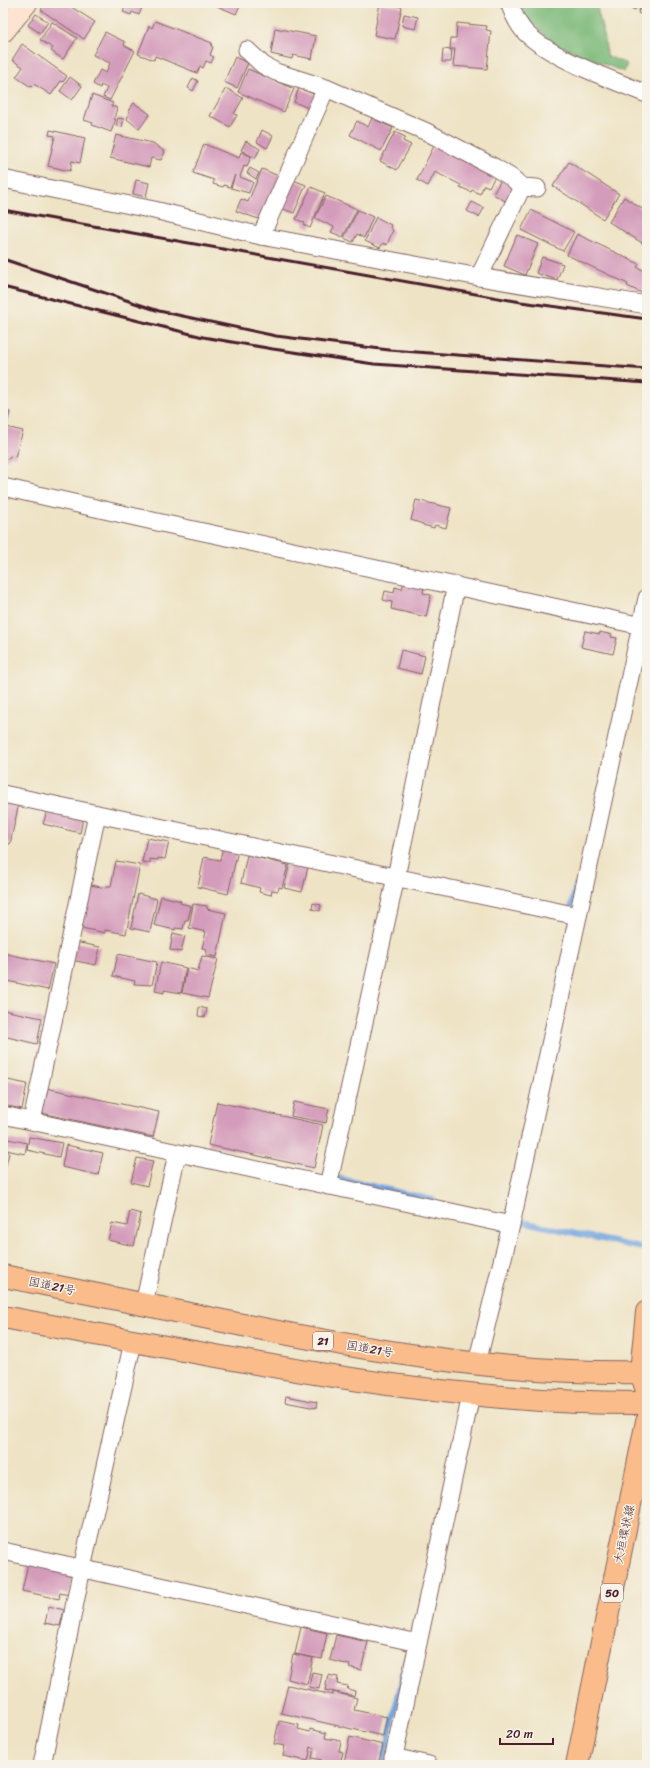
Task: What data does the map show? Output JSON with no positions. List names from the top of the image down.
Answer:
{
  "streets": {
    "main road": [
      "国道21号",
      "21",
      "大垣環状線",
      "50"
    ]
  },
  "scale_bar": "20 m"
}
